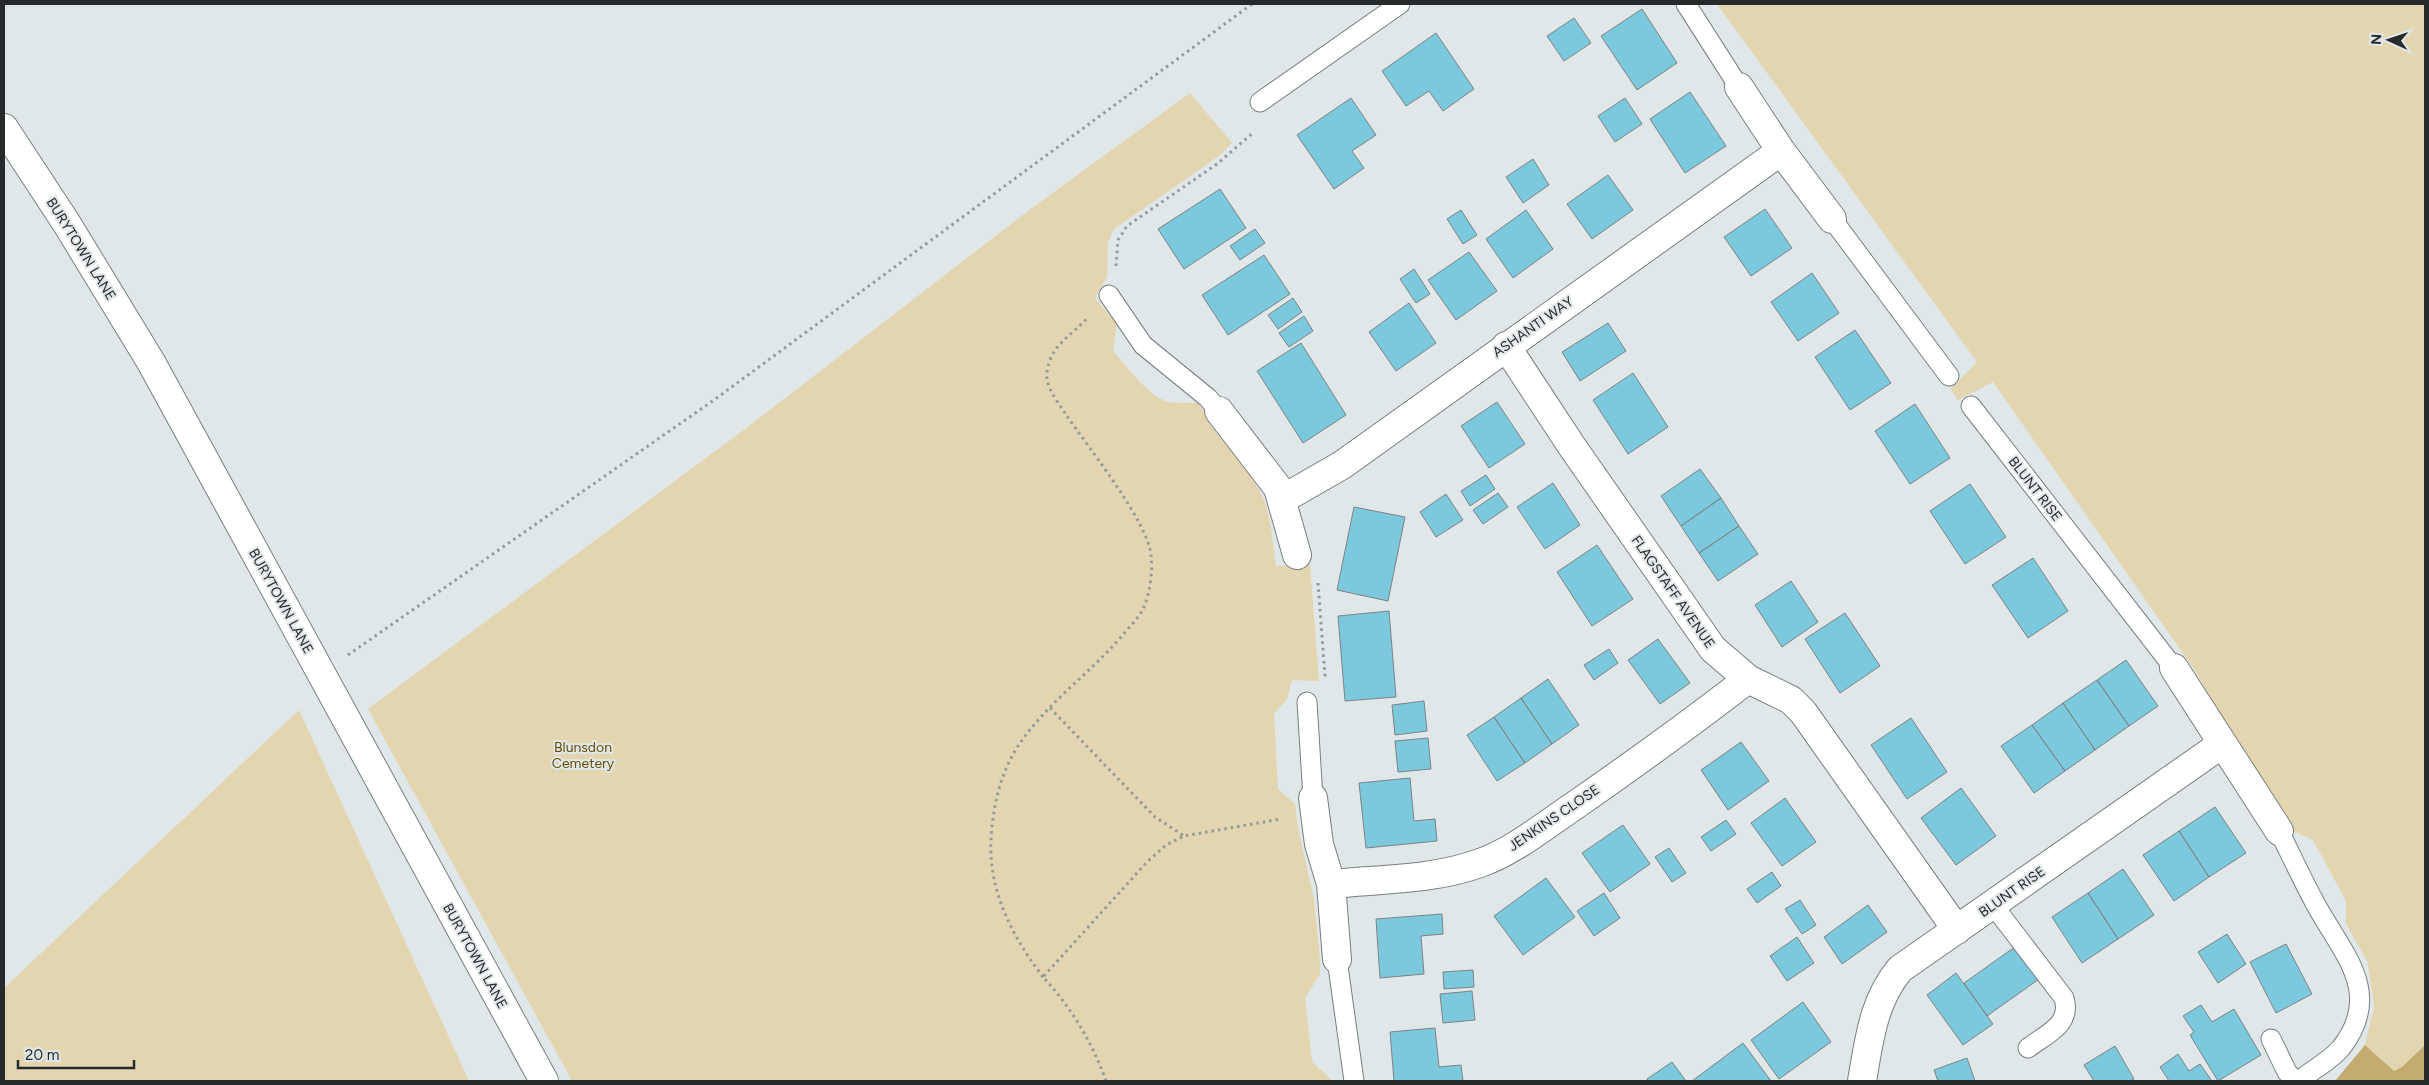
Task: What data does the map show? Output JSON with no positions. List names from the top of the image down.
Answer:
{
  "streets": {
    "street": [
      "BURYTOWN LANE",
      "ASHANTI WAY",
      "BLUNT RISE",
      "FLAGSTAFF AVENUE",
      "JENKINS CLOSE"
    ]
  },
  "crossings": [
    ["ASHANTI WAY", "FLAGSTAFF AVENUE"],
    ["BLUNT RISE", "FLAGSTAFF AVENUE"],
    ["FLAGSTAFF AVENUE", "JENKINS CLOSE"]
  ],
  "parks": ["Blunsdon Cemetery"],
  "scale_bar": "20 m",
  "north": "left"
}
